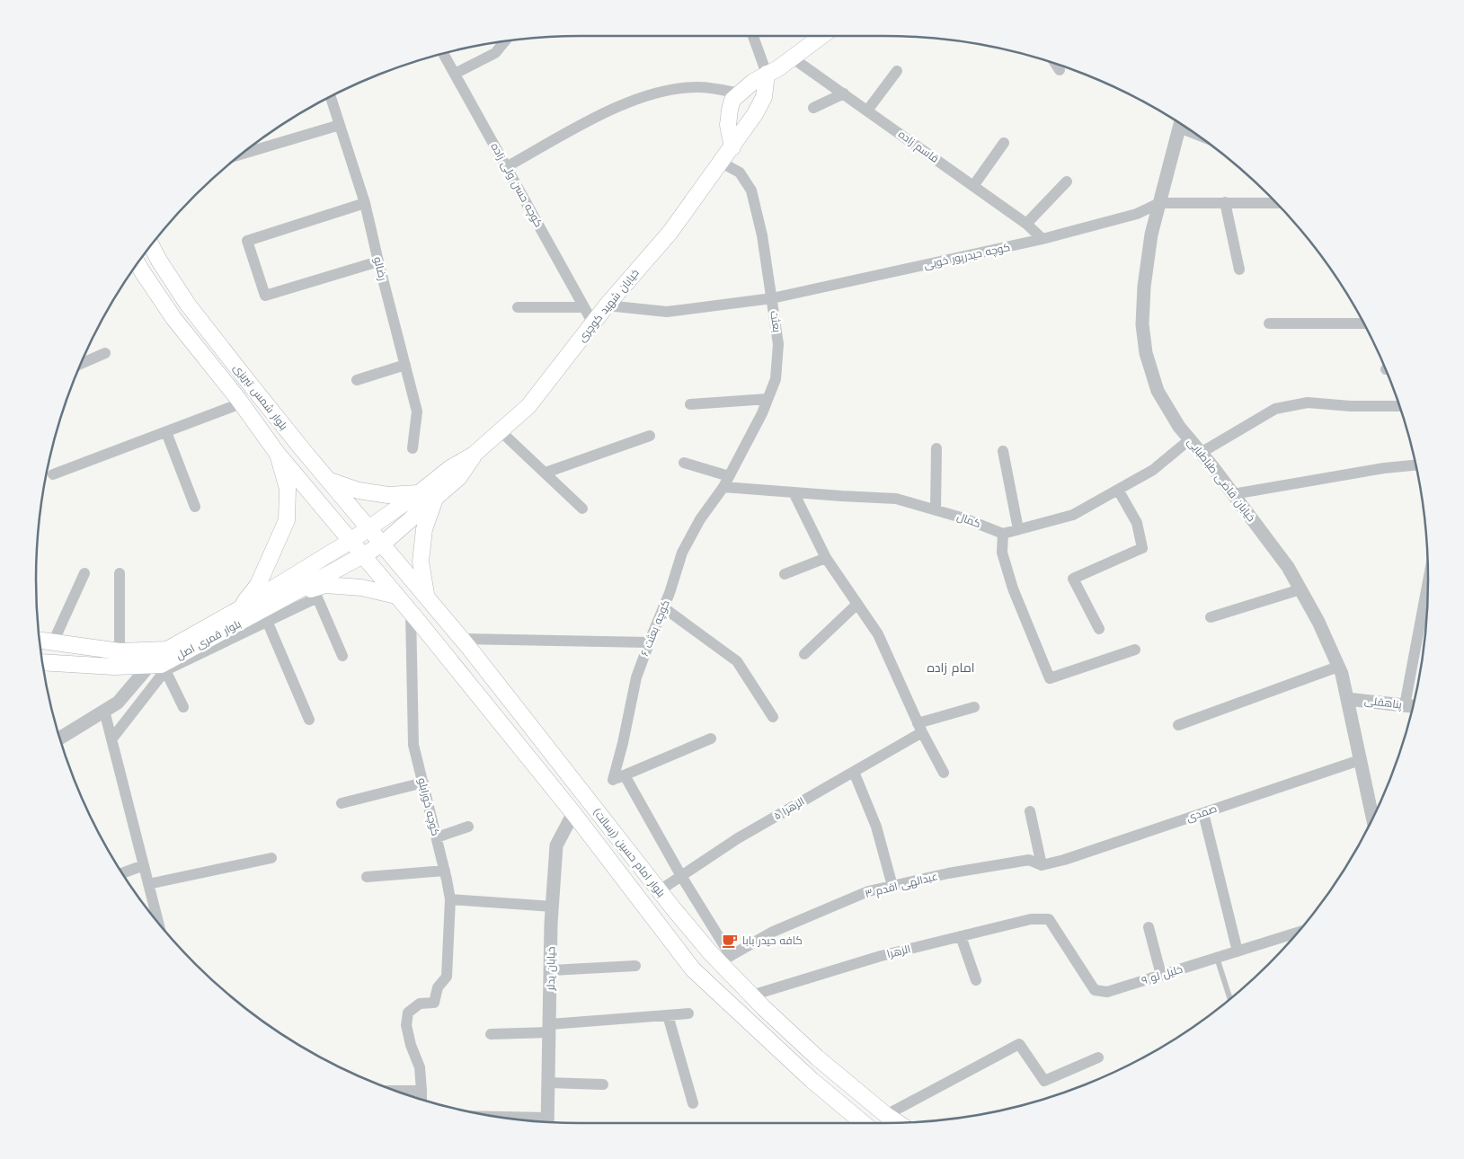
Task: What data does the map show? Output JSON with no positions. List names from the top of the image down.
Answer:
{
  "streets": {
    "main road": [
      "خیابان شهید کوچری",
      "بلوار شمس تبریزی",
      "بلوار قمری اصل",
      "بلوار امام حسین (رسالت)"
    ],
    "street": [
      "قاسم زاده",
      "کوچه حسن ولی زاده",
      "کوچه حیدرپور خویی",
      "رضالو",
      "بعثت",
      "خیابان قاضی طباطبایی",
      "کمال",
      "کوچه بعثت ۶",
      "پناهقلی",
      "کوچه خورابلو",
      "الزهرا ۵",
      "صمدی",
      "عبدالهی اقدم ۳",
      "الزهرا",
      "خیابان یدلر",
      "خلیل لو ۹"
    ]
  },
  "crossings": [
    ["قاسم زاده", "کوچه حیدرپور خویی"],
    ["کوچه حسن ولی زاده", "خیابان شهید کوچری"],
    ["کوچه حیدرپور خویی", "خیابان شهید کوچری"],
    ["کوچه حیدرپور خویی", "بعثت"],
    ["کوچه حیدرپور خویی", "خیابان قاضی طباطبایی"],
    ["خیابان شهید کوچری", "بعثت"],
    ["خیابان شهید کوچری", "بلوار شمس تبریزی"],
    ["خیابان شهید کوچری", "بلوار قمری اصل"],
    ["خیابان شهید کوچری", "بلوار امام حسین (رسالت)"],
    ["بعثت", "کمال"],
    ["بعثت", "کوچه بعثت ۶"],
    ["بلوار شمس تبریزی", "بلوار قمری اصل"],
    ["بلوار شمس تبریزی", "بلوار امام حسین (رسالت)"],
    ["خیابان قاضی طباطبایی", "پناهقلی"],
    ["خیابان قاضی طباطبایی", "صمدی"],
    ["کمال", "کوچه بعثت ۶"],
    ["بلوار قمری اصل", "بلوار امام حسین (رسالت)"],
    ["کوچه خورابلو", "بلوار امام حسین (رسالت)"],
    ["الزهرا ۵", "بلوار امام حسین (رسالت)"],
    ["صمدی", "عبدالهی اقدم ۳"],
    ["بلوار امام حسین (رسالت)", "عبدالهی اقدم ۳"],
    ["بلوار امام حسین (رسالت)", "الزهرا"],
    ["بلوار امام حسین (رسالت)", "خیابان یدلر"],
    ["الزهرا", "خلیل لو ۹"]
  ],
  "districts": ["امام زاده"],
  "places": {
    "cafe": ["کافه حیدر بابا"]
  }
}
